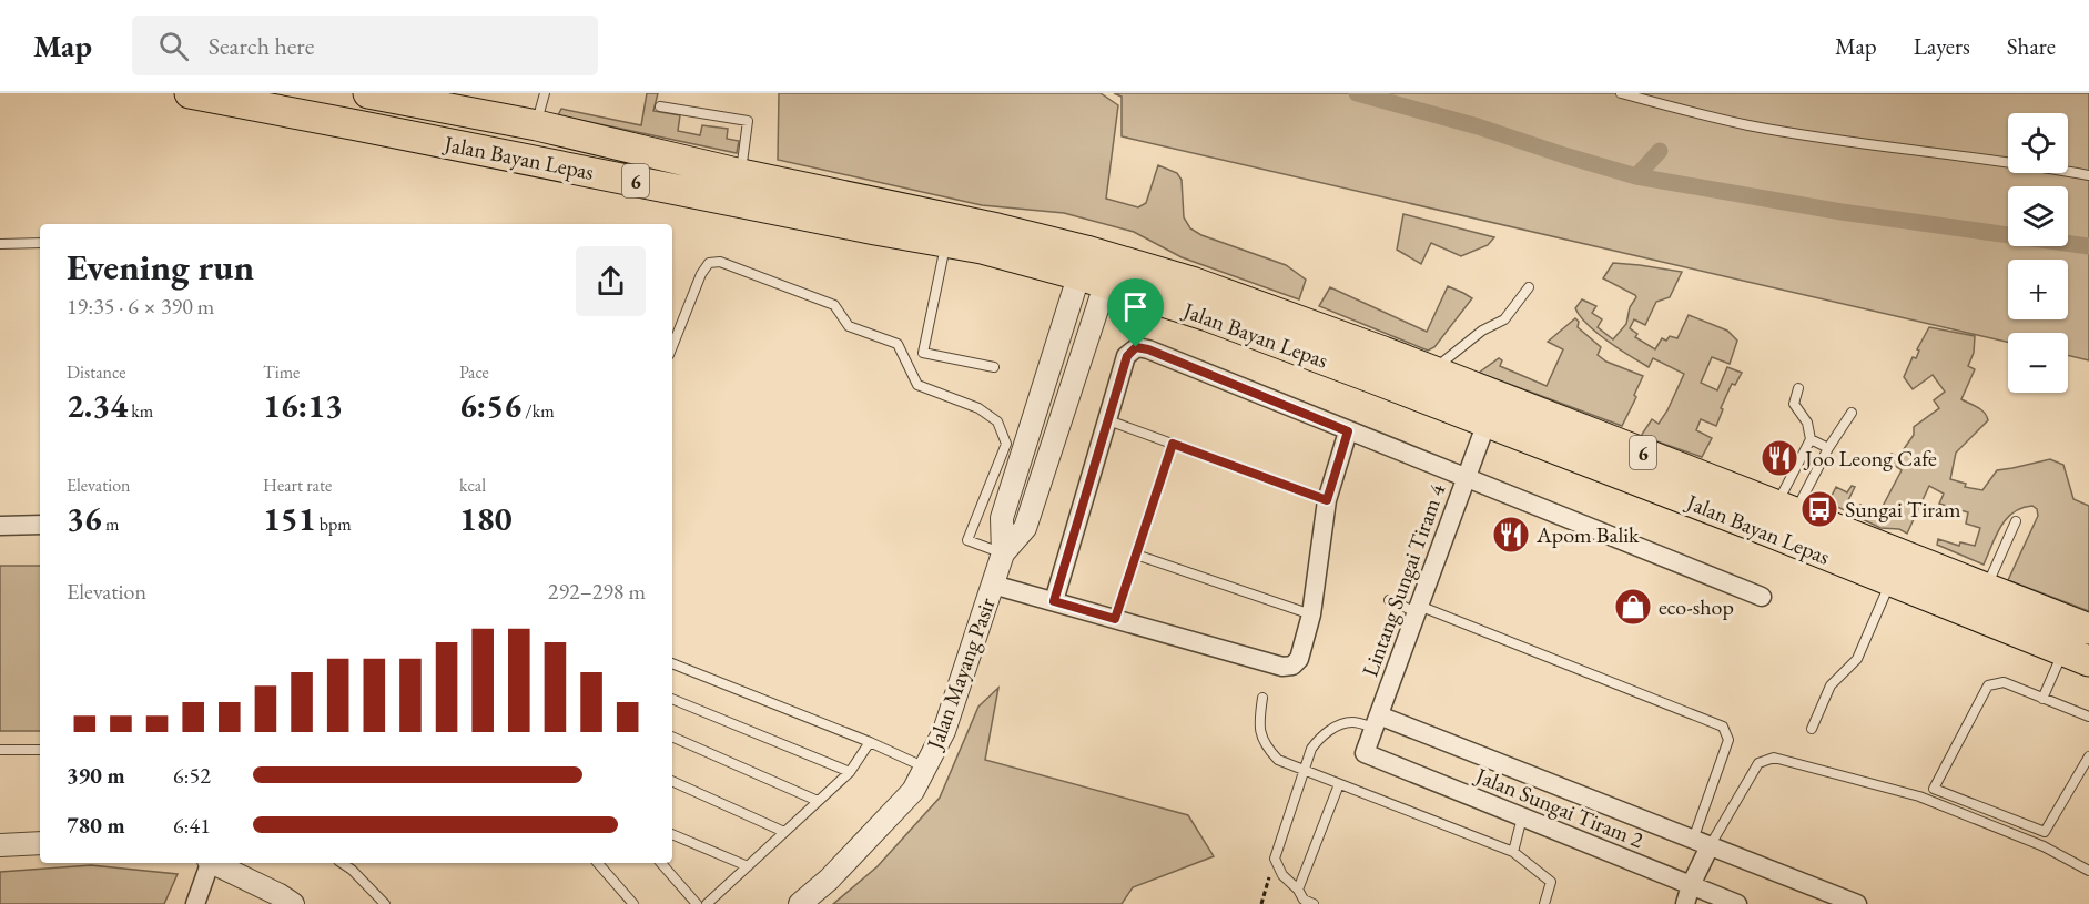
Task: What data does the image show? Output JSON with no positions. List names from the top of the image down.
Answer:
{
  "streets": {
    "highway": ["Jalan Bayan Lepas", "6"],
    "street": ["Lintang Sungai Tiram 4", "Jalan Mayang Pasir", "Jalan Sungai Tiram 2"]
  },
  "crossings": [
    ["Jalan Bayan Lepas", "Lintang Sungai Tiram 4"],
    ["Jalan Bayan Lepas", "Jalan Mayang Pasir"],
    ["Lintang Sungai Tiram 4", "Jalan Sungai Tiram 2"]
  ],
  "places": {
    "restaurant": ["Joo Leong Cafe", "Apom Balik"],
    "bus stop": ["Sungai Tiram"],
    "shop": ["eco-shop"]
  },
  "page": {
    "header": "Map",
    "search": "Search here",
    "nav": ["Map", "Layers", "Share"],
    "map_buttons": ["+", "−"],
    "heading": ["Evening run", "19:35 · 6 × 390 m"],
    "stats": [
      ["Distance", "2.34 km"],
      ["Time", "16:13"],
      ["Pace", "6:56 /km"],
      ["Elevation", "36 m"],
      ["Heart rate", "151 bpm"],
      ["kcal", "180"]
    ],
    "chart": ["Elevation", "292–298 m"],
    "list": [
      {
        "name": "390 m",
        "note": "6:52"
      },
      {
        "name": "780 m",
        "note": "6:41"
      }
    ]
  }
}
